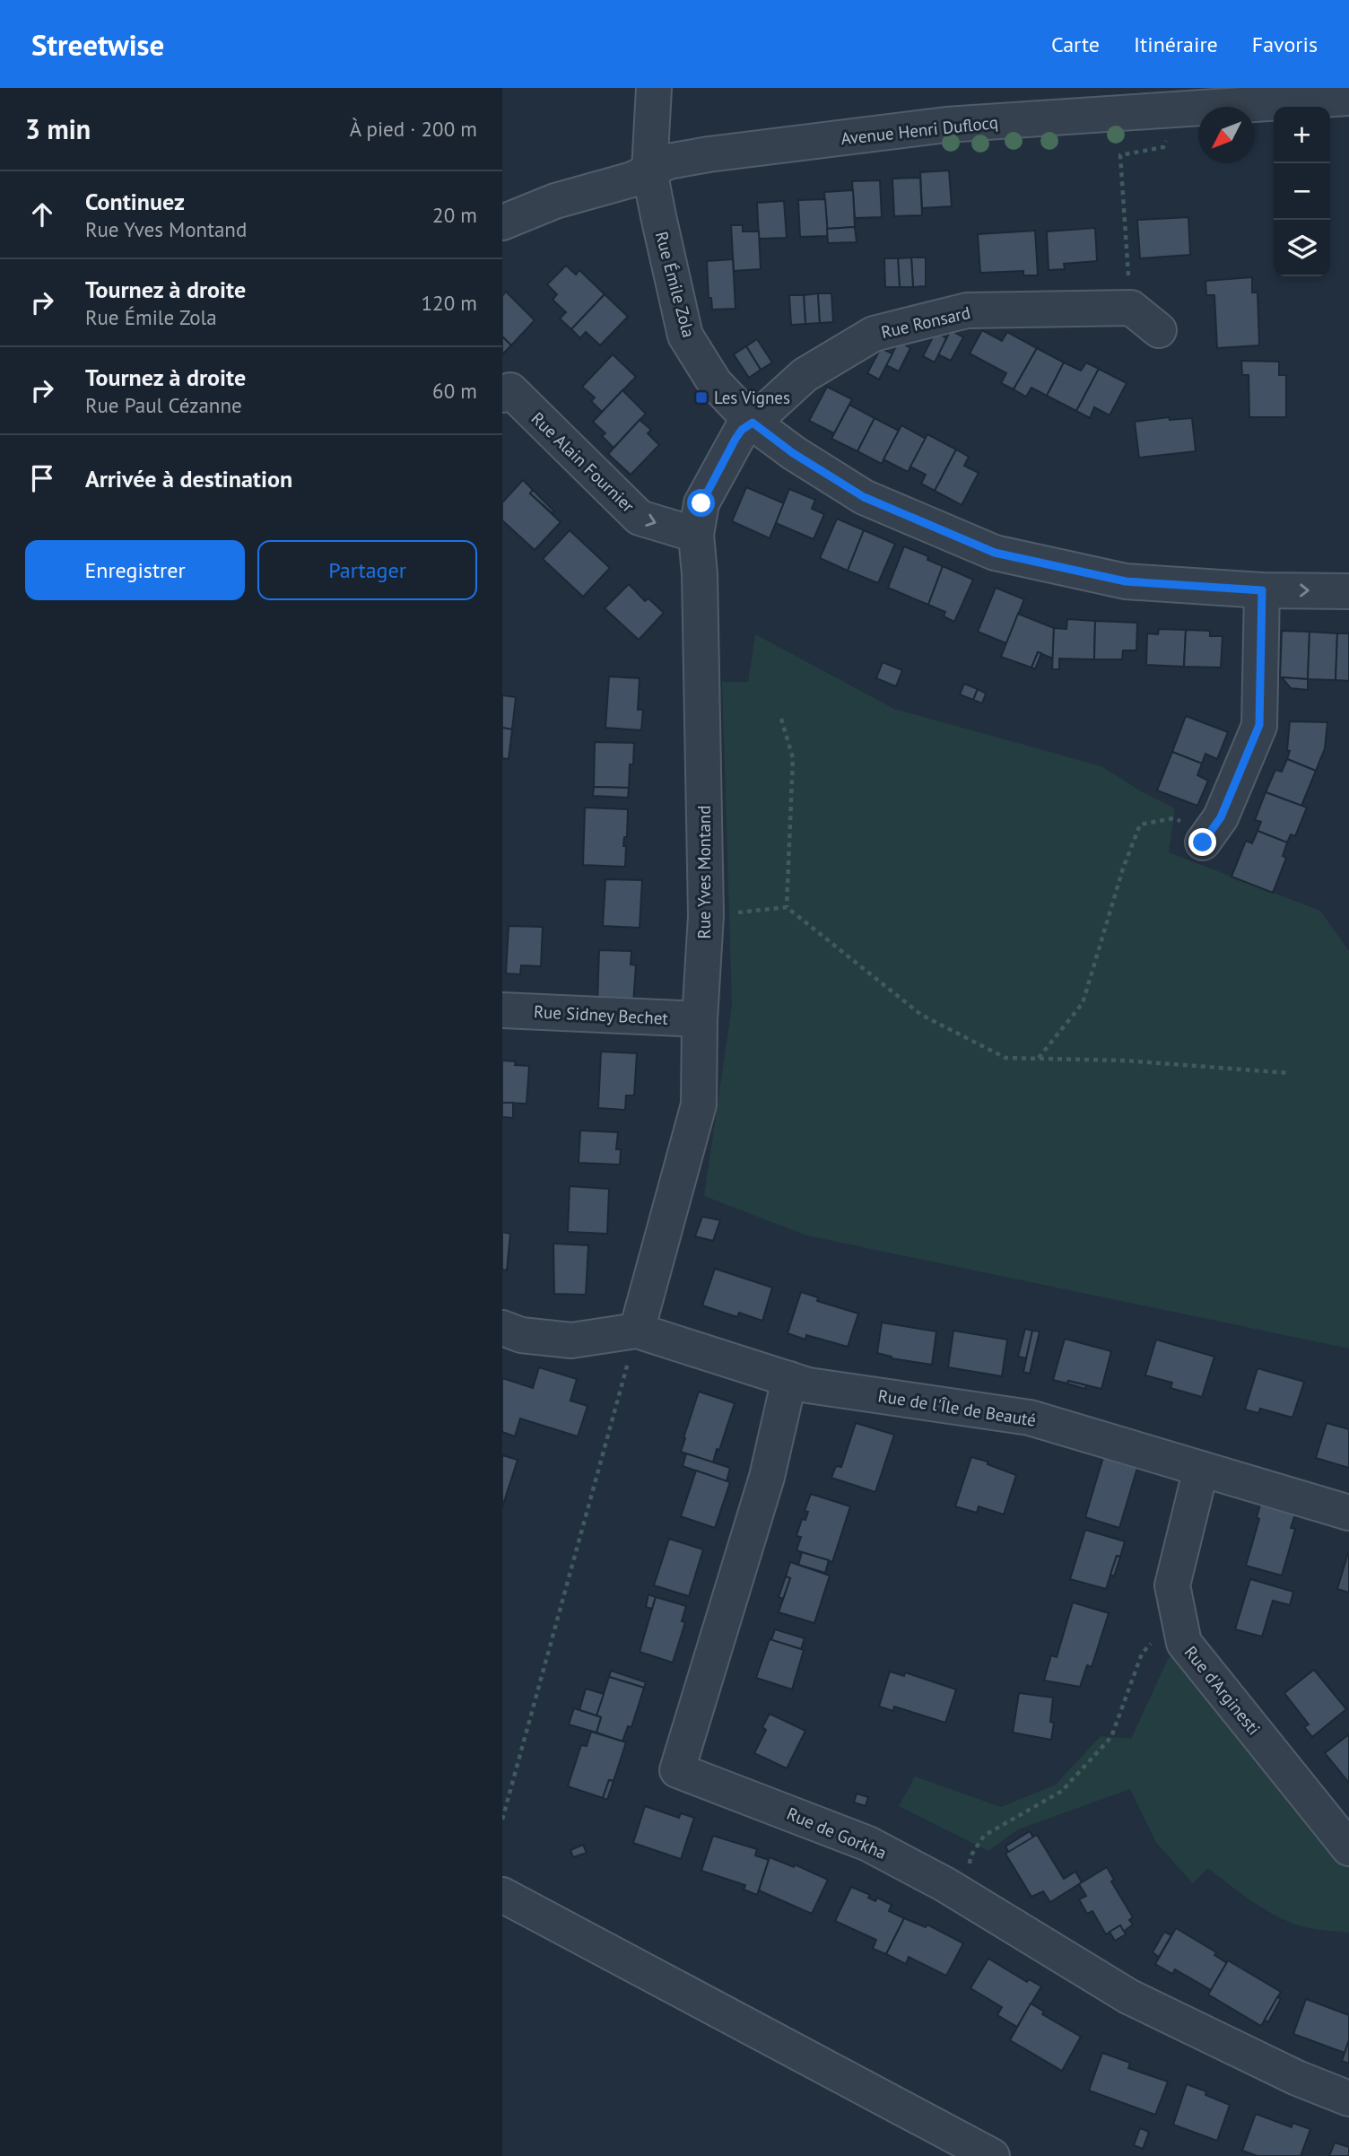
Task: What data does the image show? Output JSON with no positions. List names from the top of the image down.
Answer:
{
  "streets": {
    "street": [
      "Avenue Henri Duflocq",
      "Rue Émile Zola",
      "Rue Ronsard",
      "Rue Alain Fournier",
      "Rue Yves Montand",
      "Rue Sidney Bechet",
      "Rue de l'Île de Beauté",
      "Rue d'Arginesti",
      "Rue de Gorkha"
    ]
  },
  "crossings": [
    ["Avenue Henri Duflocq", "Rue Émile Zola"],
    ["Rue Émile Zola", "Rue Ronsard"],
    ["Rue Émile Zola", "Rue Yves Montand"],
    ["Rue Ronsard", "Rue Yves Montand"],
    ["Rue Alain Fournier", "Rue Yves Montand"],
    ["Rue Yves Montand", "Rue Sidney Bechet"],
    ["Rue Yves Montand", "Rue de l'Île de Beauté"],
    ["Rue de l'Île de Beauté", "Rue d'Arginesti"],
    ["Rue de l'Île de Beauté", "Rue de Gorkha"]
  ],
  "one_way": ["Rue Alain Fournier"],
  "places": {
    "transit": ["Les Vignes"]
  },
  "north": "bottom left",
  "page": {
    "header": "Streetwise",
    "nav": ["Carte", "Itinéraire", "Favoris"],
    "heading": ["3 min", "À pied · 200 m"],
    "map_buttons": ["+", "−"],
    "list": [
      ["Continuez", "Rue Yves Montand", "20 m"],
      ["Tournez à droite", "Rue Émile Zola", "120 m"],
      ["Tournez à droite", "Rue Paul Cézanne", "60 m"],
      "Arrivée à destination"
    ],
    "buttons": ["Enregistrer", "Partager"]
  }
}
